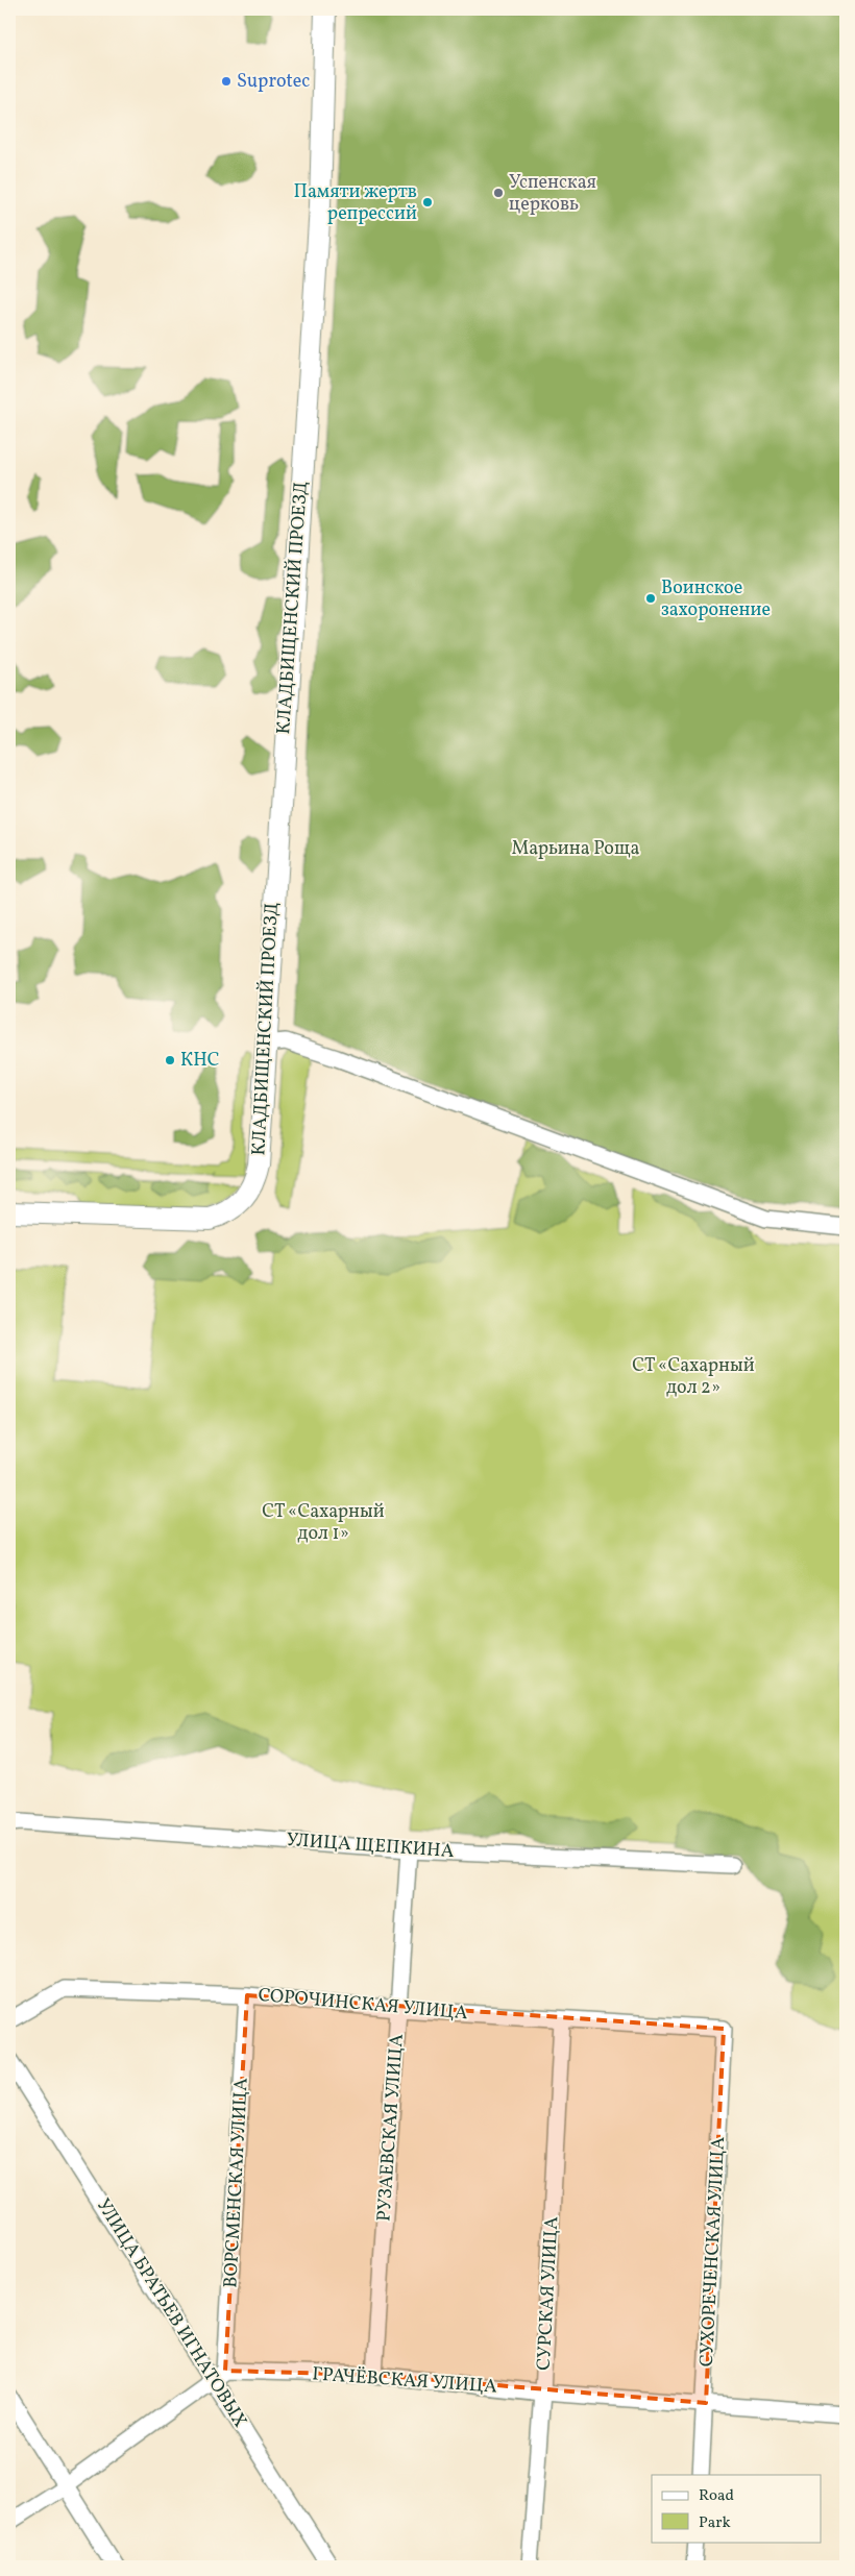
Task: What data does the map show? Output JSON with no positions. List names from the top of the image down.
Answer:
{
  "streets": {
    "street": [
      "КЛАДБИЩЕНСКИЙ ПРОЕЗД",
      "УЛИЦА ЩЕПКИНА",
      "СОРОЧИНСКАЯ УЛИЦА",
      "РУЗАЕВСКАЯ УЛИЦА",
      "ВОРСМЕНСКАЯ УЛИЦА",
      "СУХОРЕЧЕНСКАЯ УЛИЦА",
      "СУРСКАЯ УЛИЦА",
      "УЛИЦА БРАТЬЕВ ИГНАТОВЫХ",
      "ГРАЧЁВСКАЯ УЛИЦА"
    ]
  },
  "crossings": [
    ["УЛИЦА ЩЕПКИНА", "РУЗАЕВСКАЯ УЛИЦА"],
    ["СОРОЧИНСКАЯ УЛИЦА", "РУЗАЕВСКАЯ УЛИЦА"],
    ["СОРОЧИНСКАЯ УЛИЦА", "ВОРСМЕНСКАЯ УЛИЦА"],
    ["СОРОЧИНСКАЯ УЛИЦА", "СУХОРЕЧЕНСКАЯ УЛИЦА"],
    ["СОРОЧИНСКАЯ УЛИЦА", "СУРСКАЯ УЛИЦА"],
    ["РУЗАЕВСКАЯ УЛИЦА", "ГРАЧЁВСКАЯ УЛИЦА"],
    ["ВОРСМЕНСКАЯ УЛИЦА", "УЛИЦА БРАТЬЕВ ИГНАТОВЫХ"],
    ["ВОРСМЕНСКАЯ УЛИЦА", "ГРАЧЁВСКАЯ УЛИЦА"],
    ["СУХОРЕЧЕНСКАЯ УЛИЦА", "ГРАЧЁВСКАЯ УЛИЦА"],
    ["СУРСКАЯ УЛИЦА", "ГРАЧЁВСКАЯ УЛИЦА"],
    ["УЛИЦА БРАТЬЕВ ИГНАТОВЫХ", "ГРАЧЁВСКАЯ УЛИЦА"]
  ],
  "parks": ["Марьина Роща", "СТ «Сахарный дол 2»", "СТ «Сахарный дол 1»"],
  "places": [
    "Suprotec",
    "Успенская церковь",
    "Памяти жертв репрессий",
    "Воинское захоронение",
    "КНС"
  ],
  "legend": ["Road", "Park"]
}
